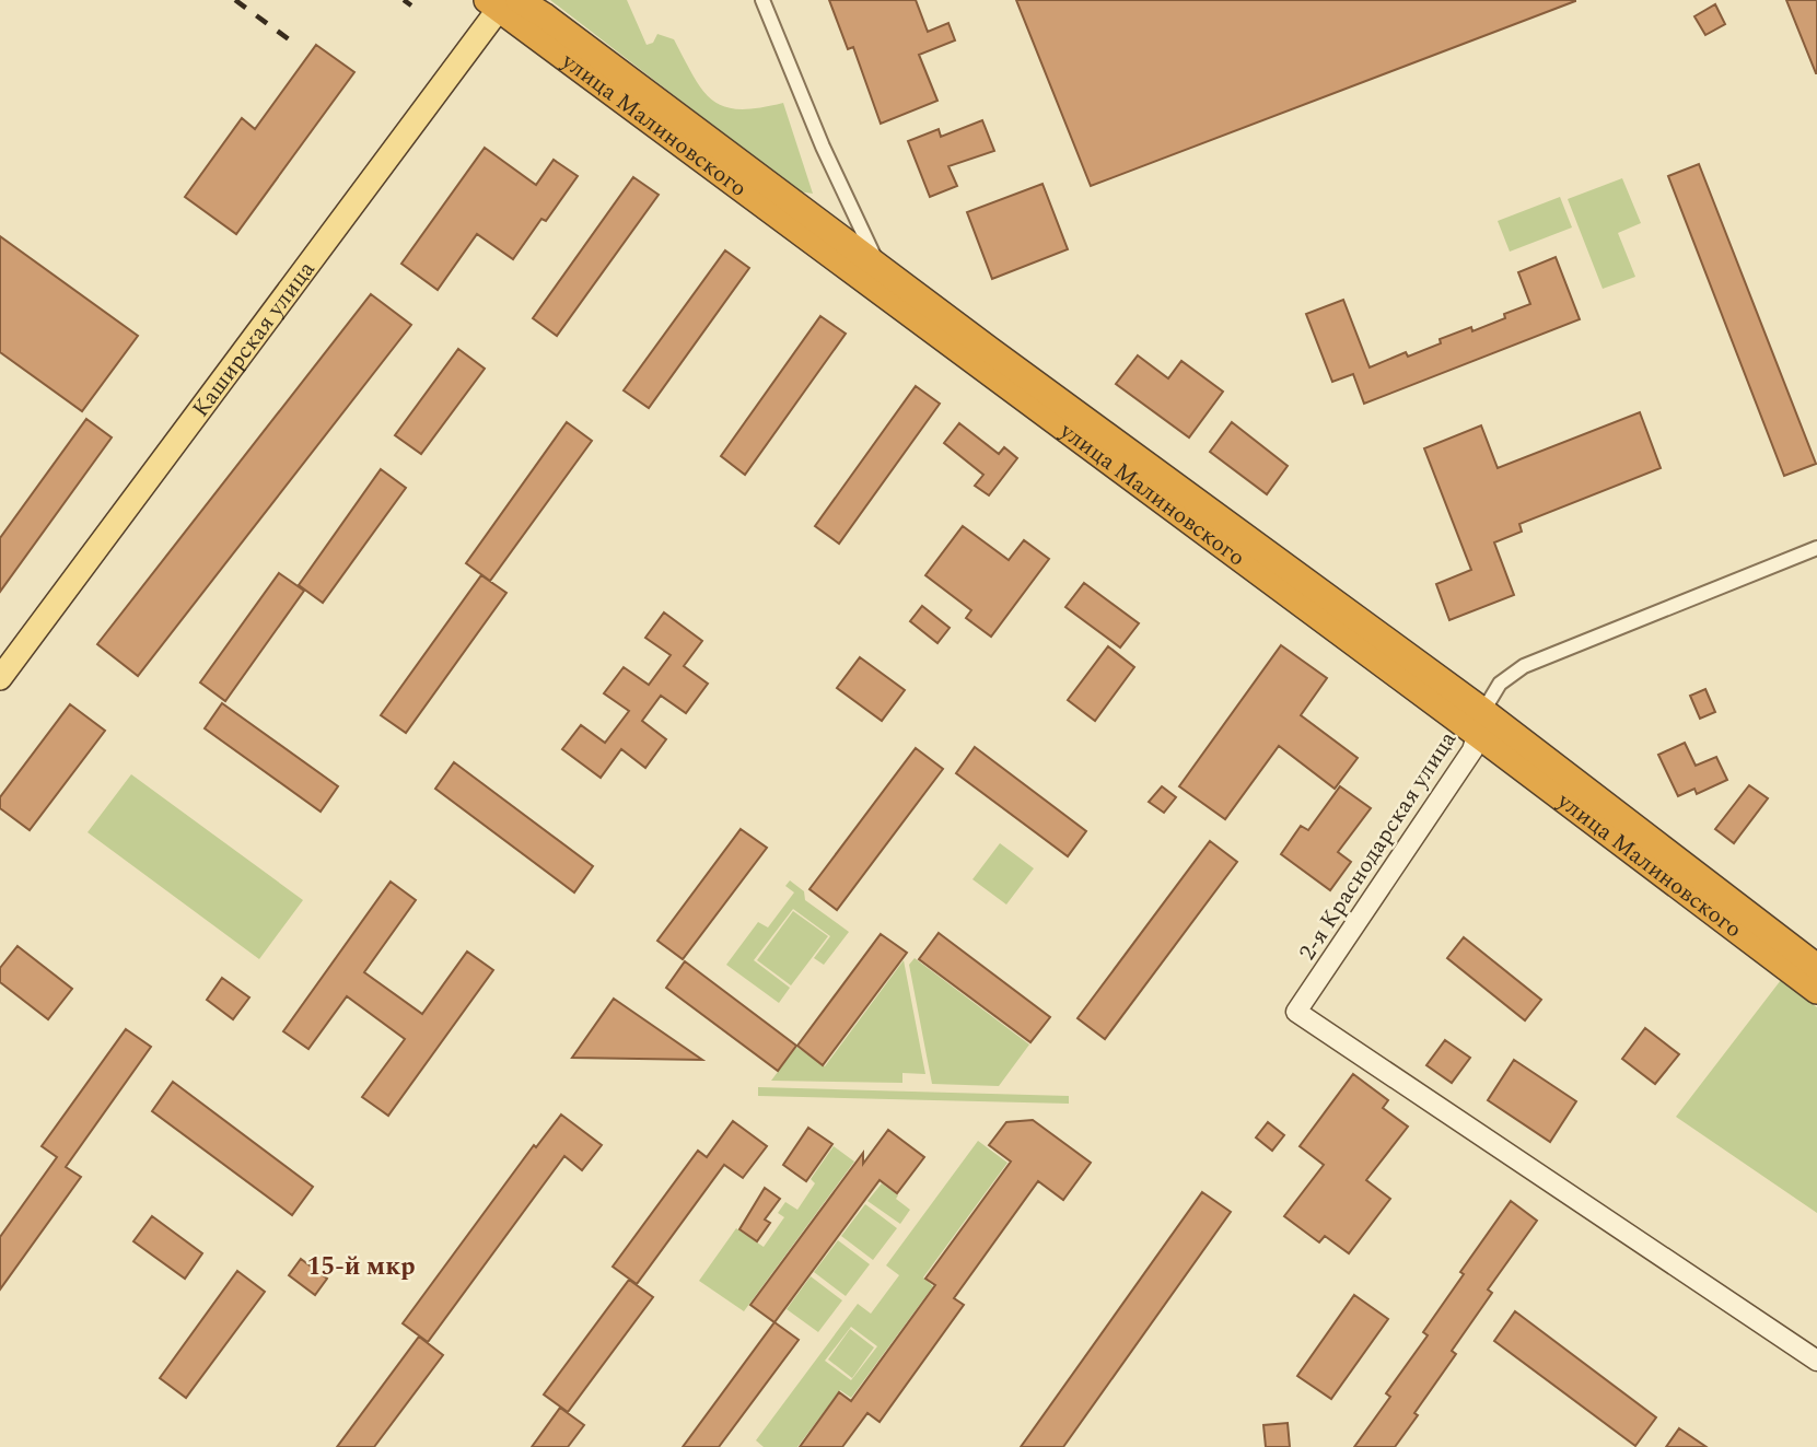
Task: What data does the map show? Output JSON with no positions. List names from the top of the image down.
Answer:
{
  "streets": {
    "highway": ["улица Малиновского"],
    "main road": ["Каширская улица"],
    "street": ["2-я Краснодарская улица"]
  },
  "crossings": [
    ["улица Малиновского", "Каширская улица"],
    ["улица Малиновского", "2-я Краснодарская улица"]
  ],
  "districts": ["15-й мкр"]
}
